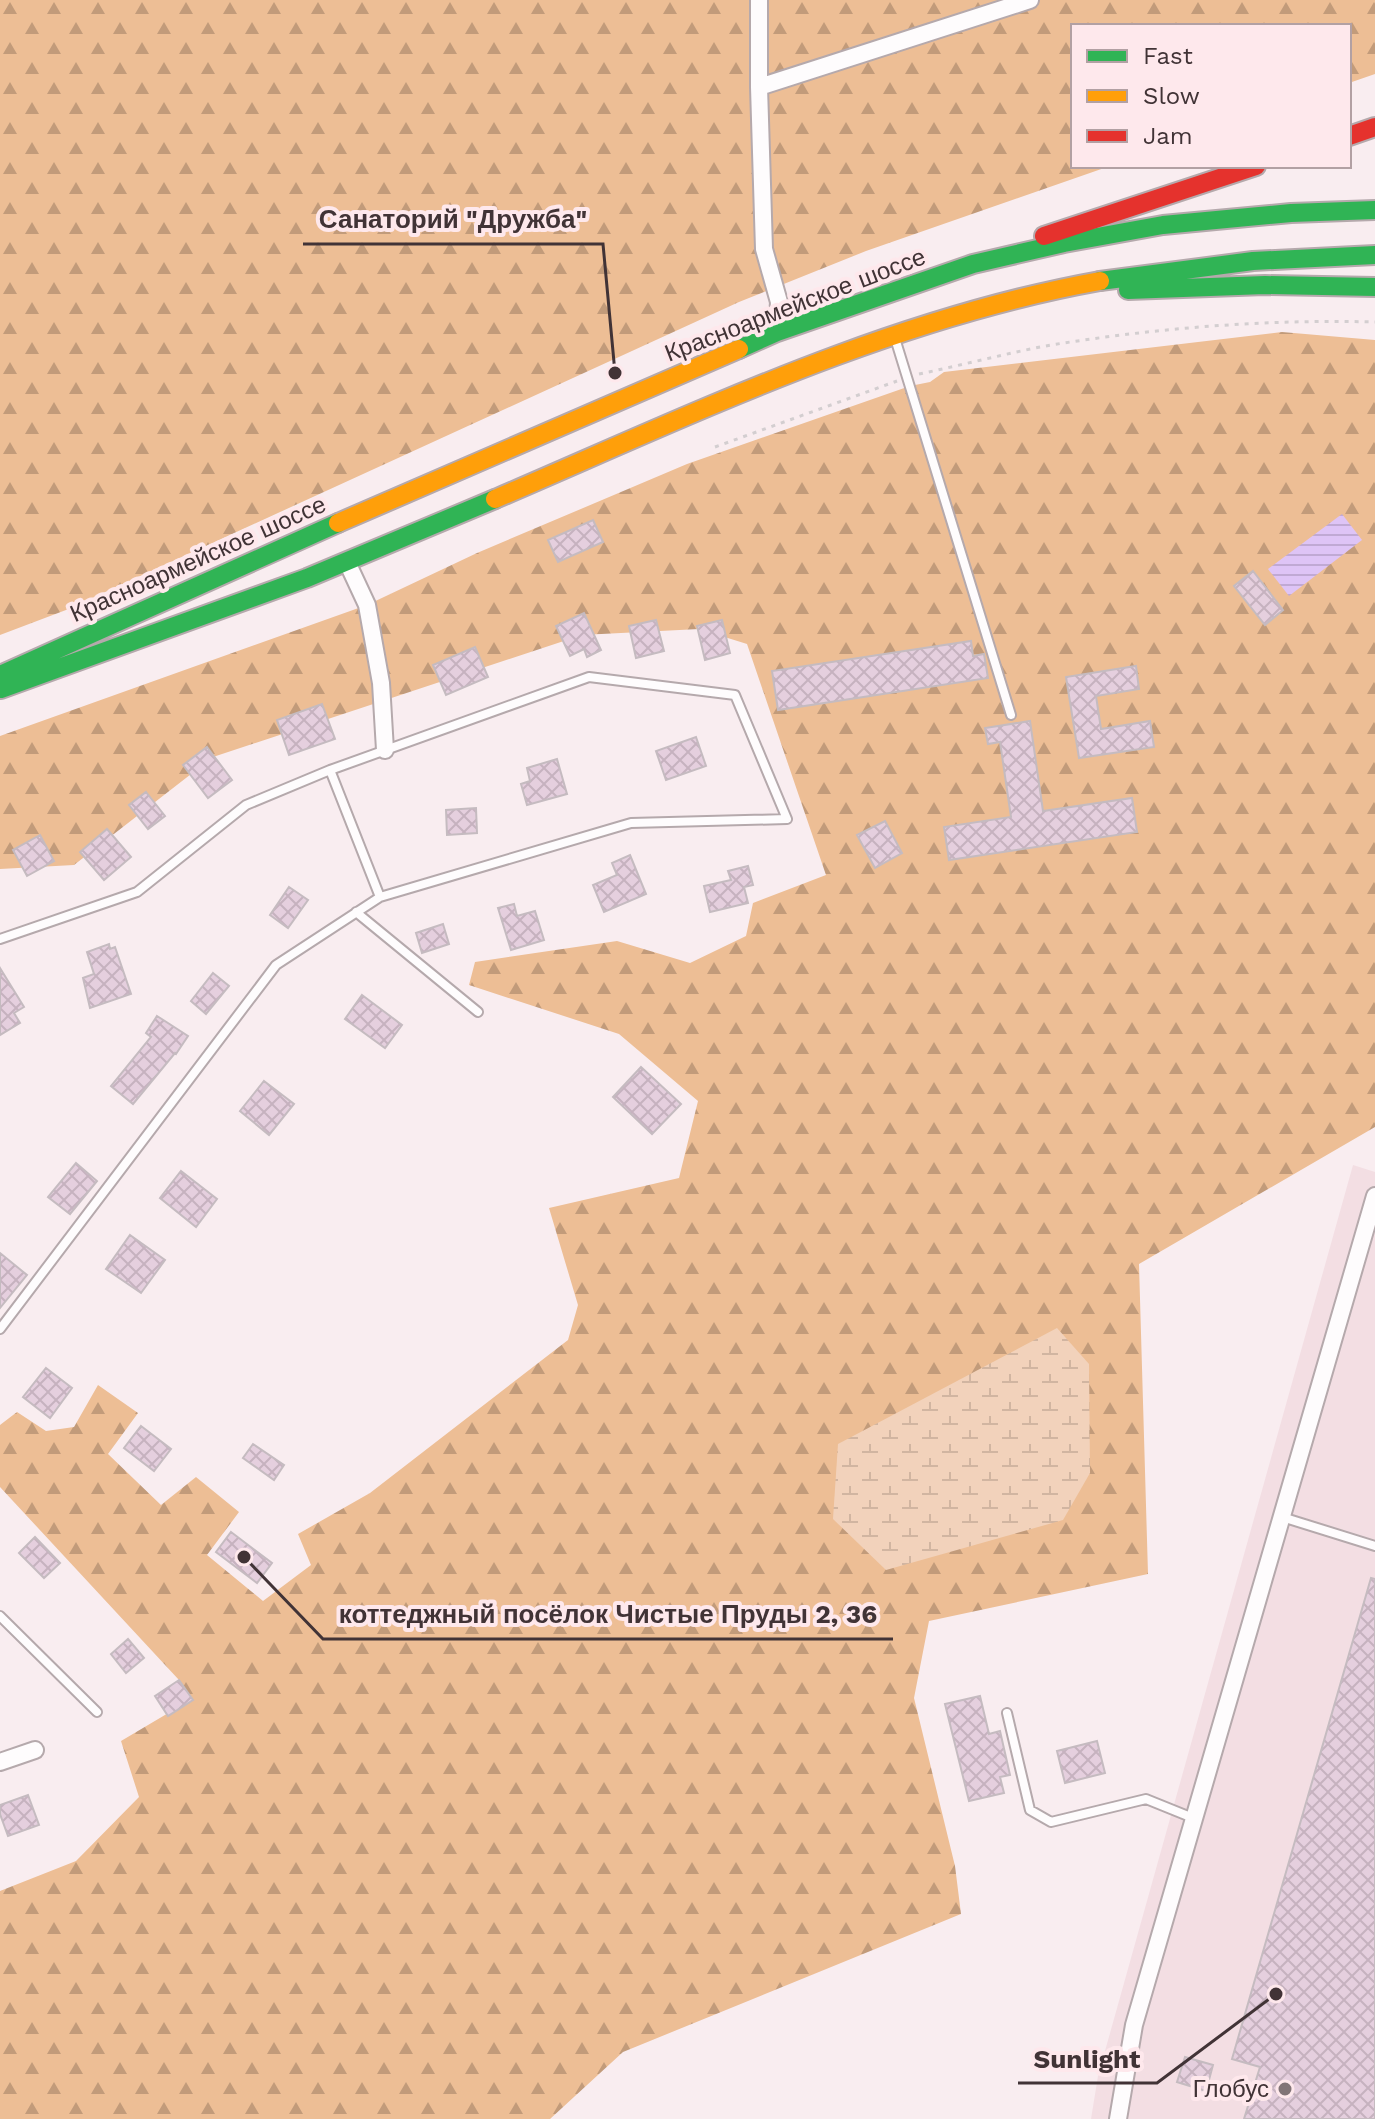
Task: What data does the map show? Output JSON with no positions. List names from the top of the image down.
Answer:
{
  "streets": {
    "main road": ["Красноармейское шоссе"]
  },
  "places": [
    "Санаторий \"Дружба\"",
    "коттеджный посёлок Чистые Пруды 2, 36",
    "Sunlight",
    "Глобус"
  ],
  "legend": ["Fast", "Slow", "Jam"]
}
